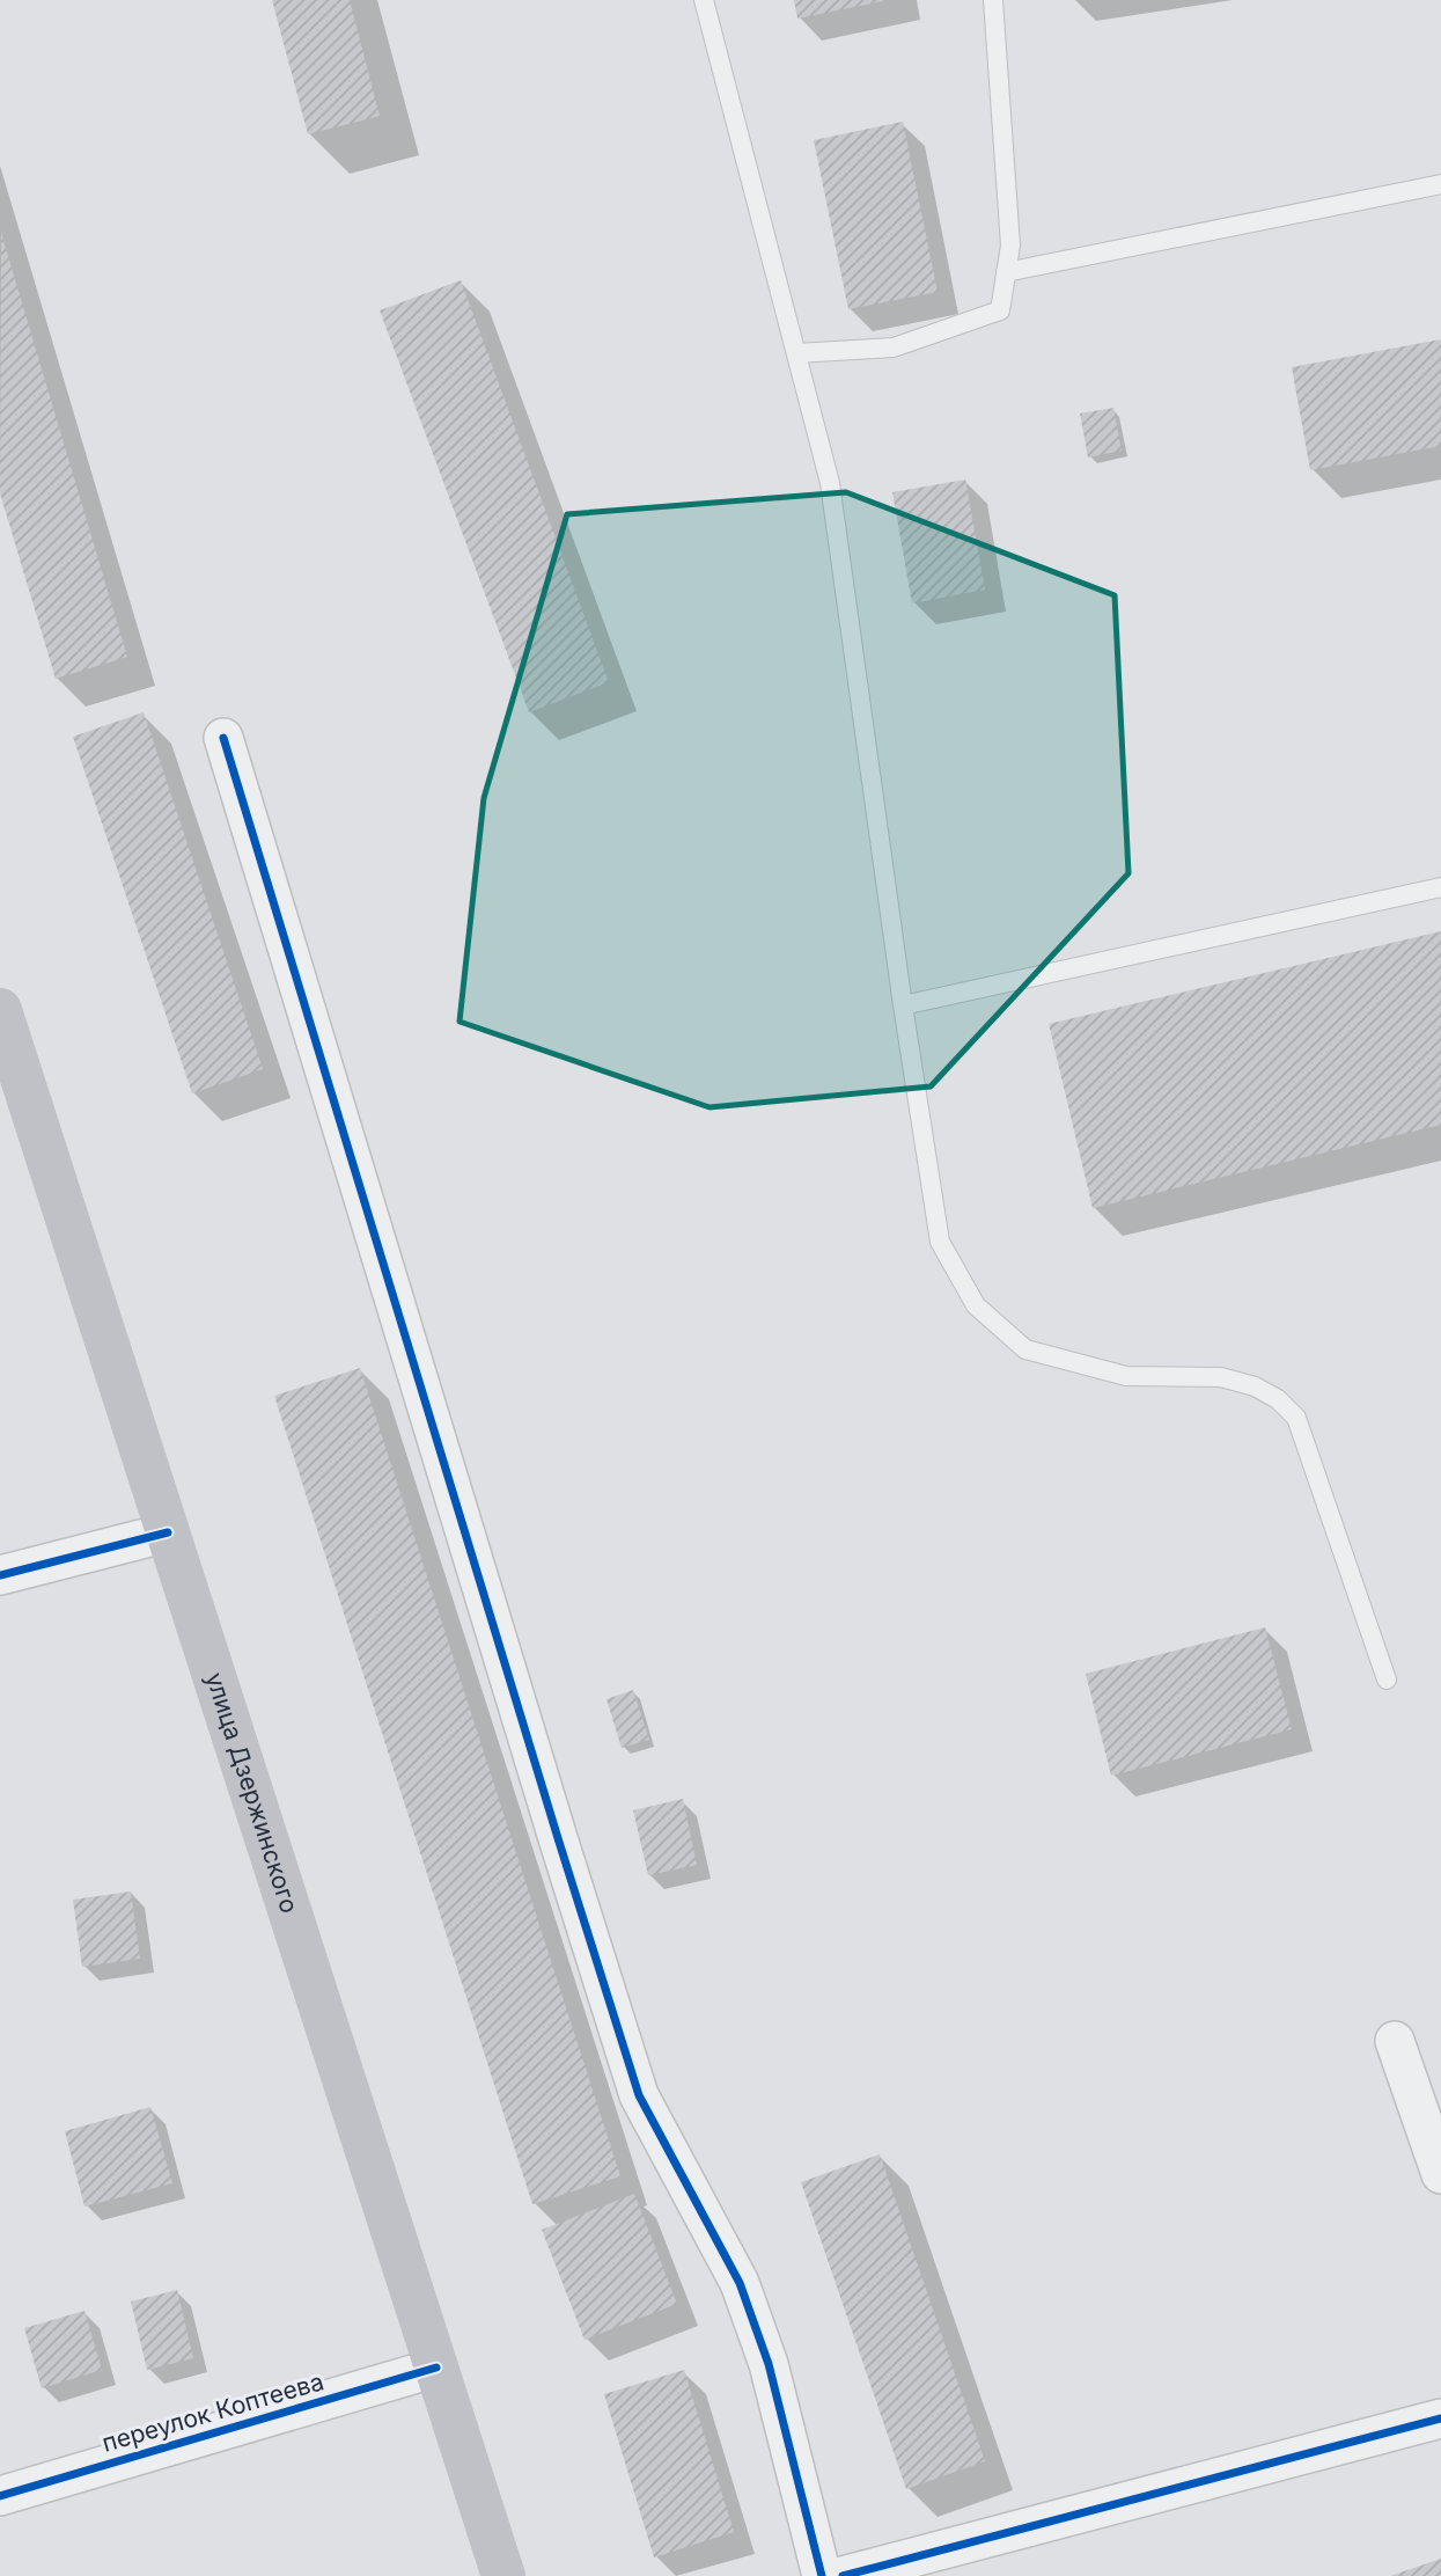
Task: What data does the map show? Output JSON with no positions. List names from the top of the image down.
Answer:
{
  "streets": {
    "main road": ["улица Дзержинского"],
    "street": ["переулок Коптеева"]
  },
  "crossings": [
    ["улица Дзержинского", "переулок Коптеева"]
  ]
}
